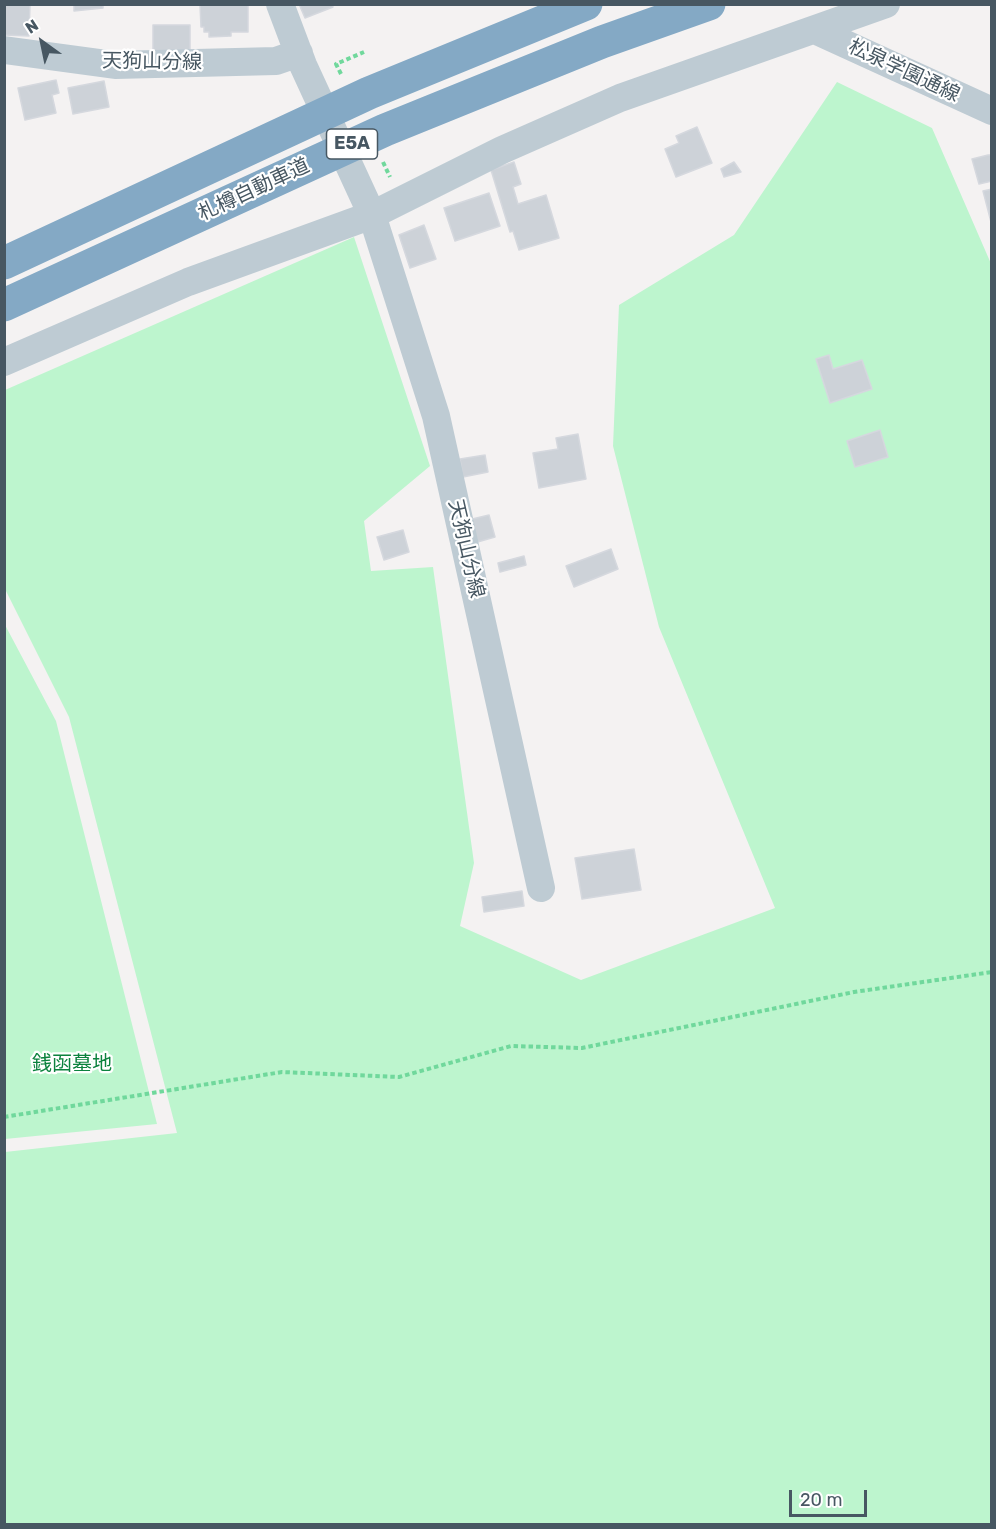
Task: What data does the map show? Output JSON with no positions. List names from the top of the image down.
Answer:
{
  "streets": {
    "highway": ["E5A", "札樽自動車道"],
    "street": ["天狗山分線", "松泉学園通線"]
  },
  "parks": ["銭函墓地"],
  "scale_bar": "20 m",
  "north": "top left"
}
